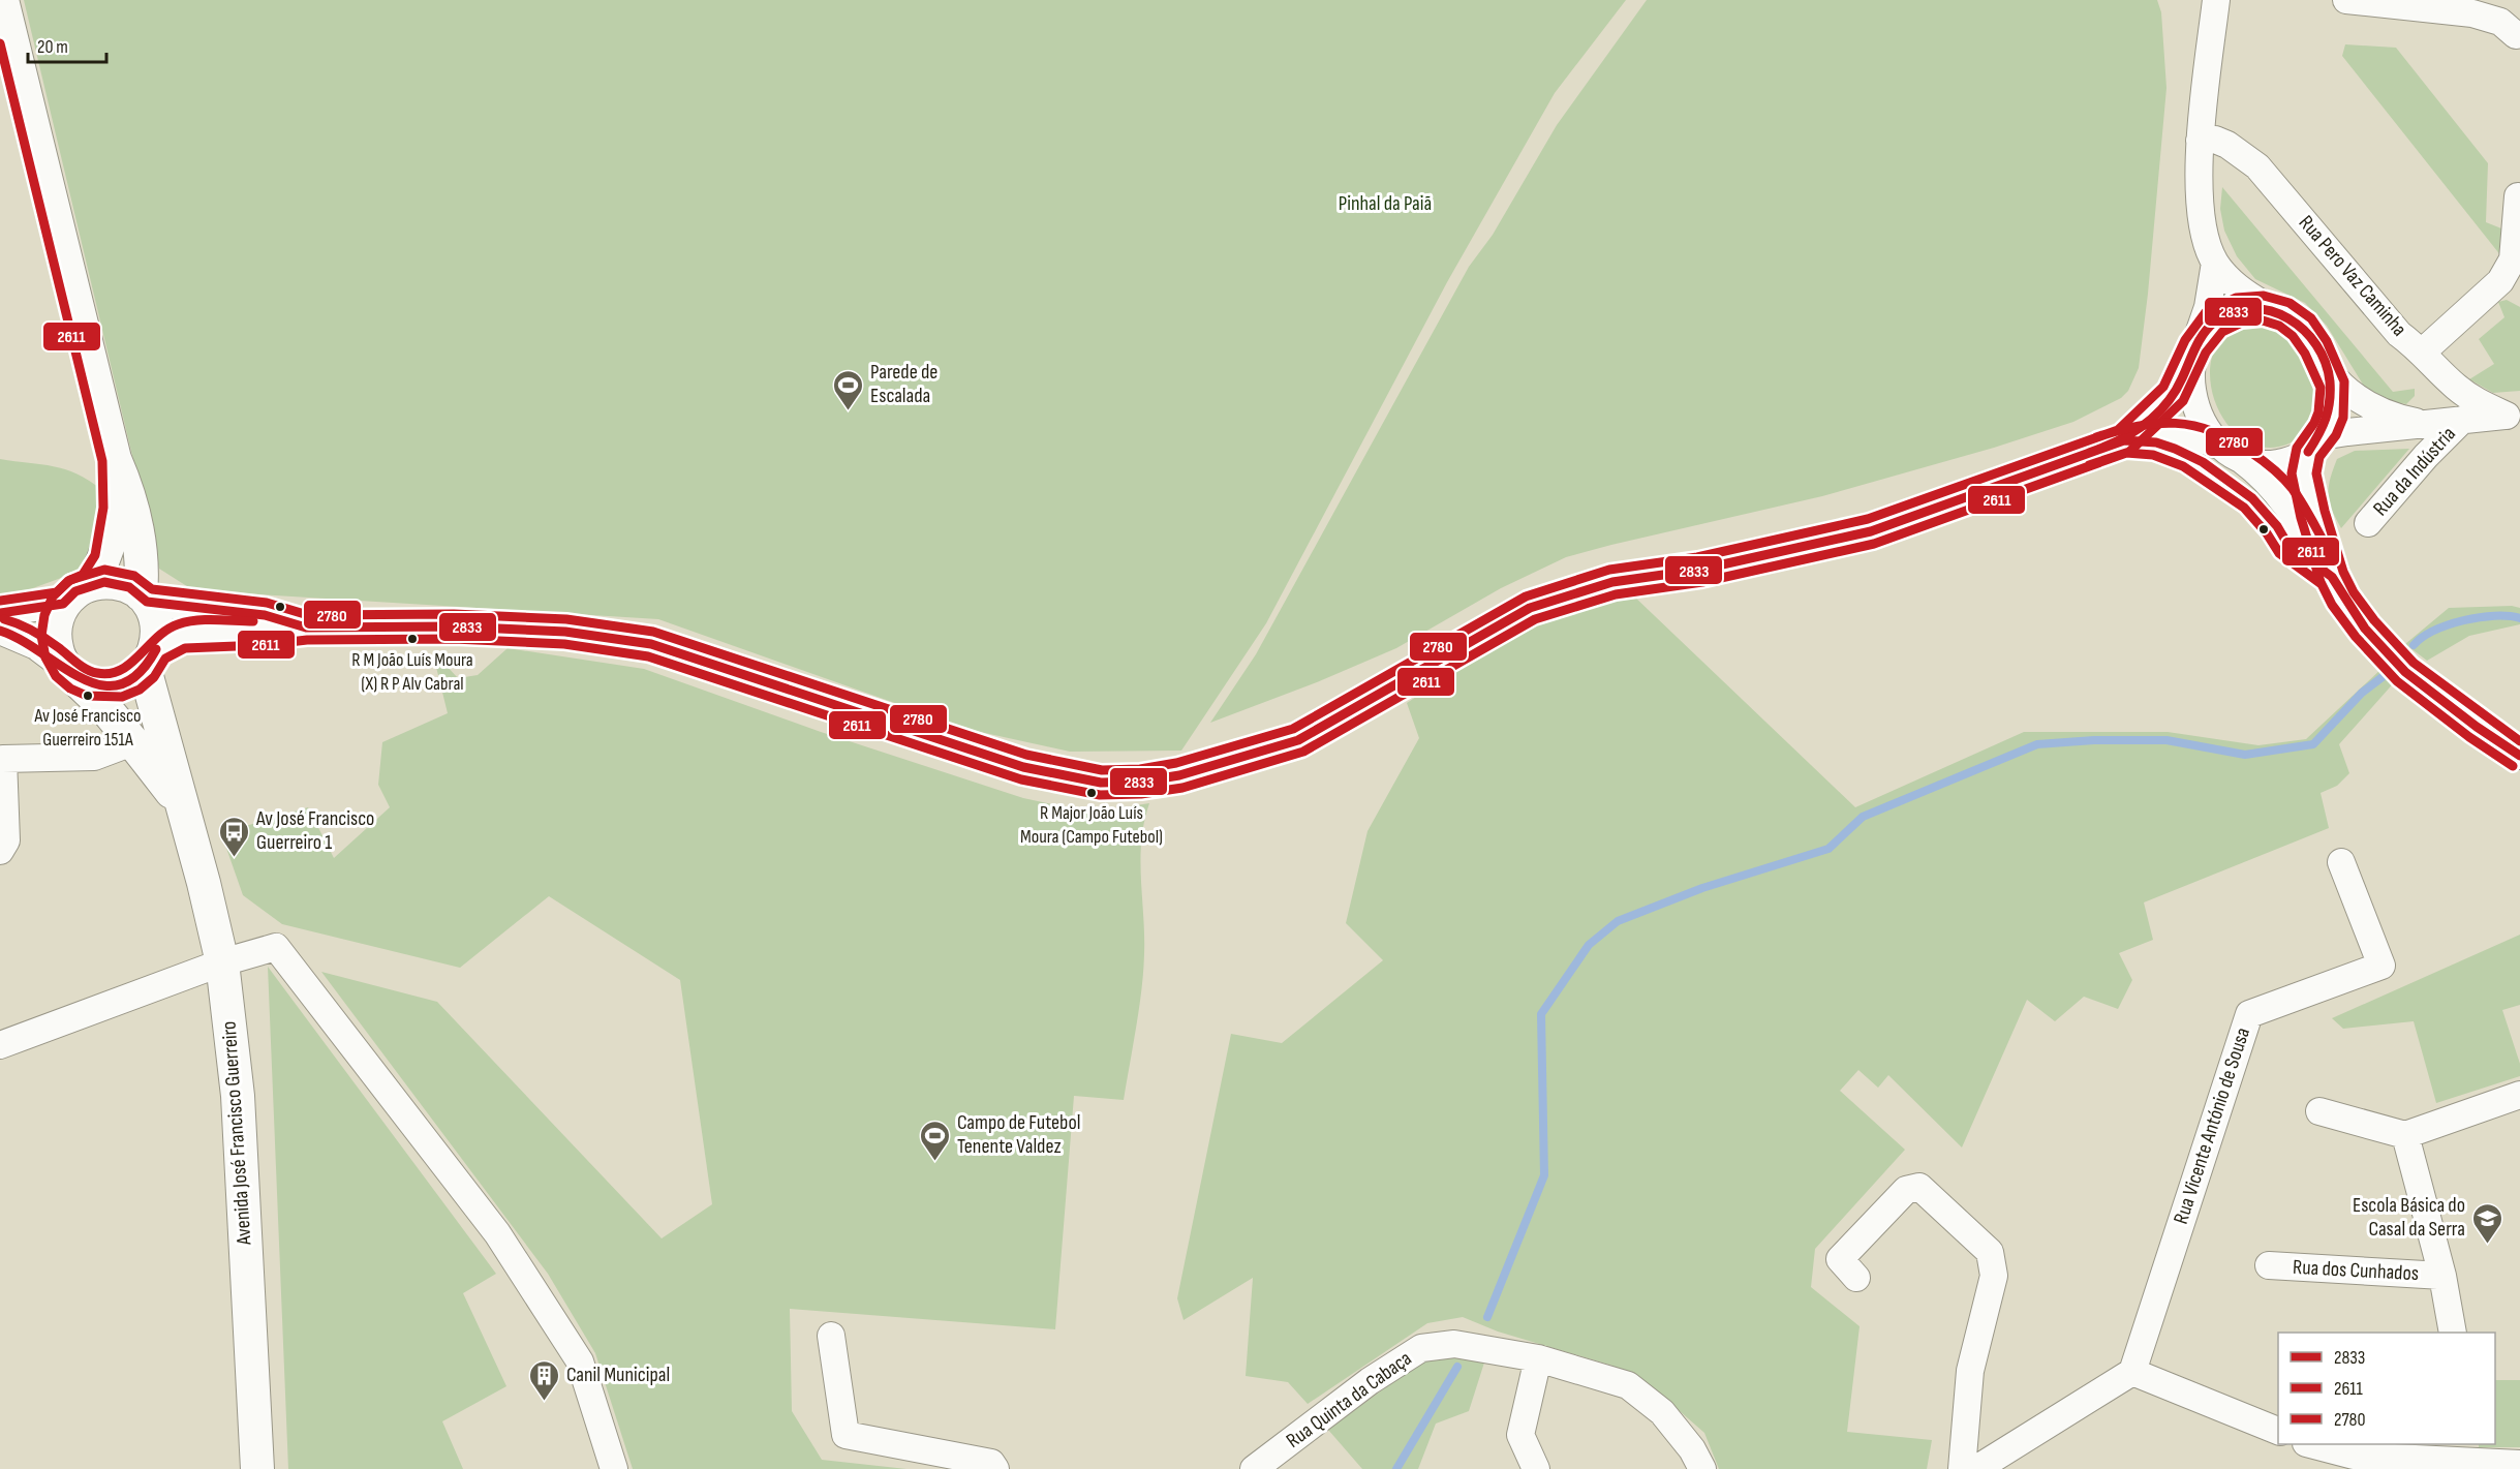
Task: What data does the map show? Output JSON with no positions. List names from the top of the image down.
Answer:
{
  "streets": {
    "main road": ["Avenida José Francisco Guerreiro"],
    "street": [
      "Rua Pero Vaz Caminha",
      "Rua da Indústria",
      "Rua Vicente António de Sousa",
      "Rua dos Cunhados",
      "Rua Quinta da Cabaça"
    ]
  },
  "crossings": [
    ["Rua Pero Vaz Caminha", "Rua da Indústria"]
  ],
  "parks": ["Pinhal da Paiã"],
  "places": {
    "sports": ["Parede de Escalada", "Campo de Futebol Tenente Valdez"],
    "other": ["R M João Luís Moura (X) R P Alv Cabral", "Av José Francisco Guerreiro 151A", "R Major João Luís Moura (Campo Futebol)"],
    "bus stop": ["Av José Francisco Guerreiro 1"],
    "school or university": ["Escola Básica do Casal da Serra"],
    "building": ["Canil Municipal"]
  },
  "lines": ["transit line 2611", "transit line 2780", "transit line 2833"],
  "legend": ["2833", "2611", "2780"],
  "scale_bar": "20 m"
}
